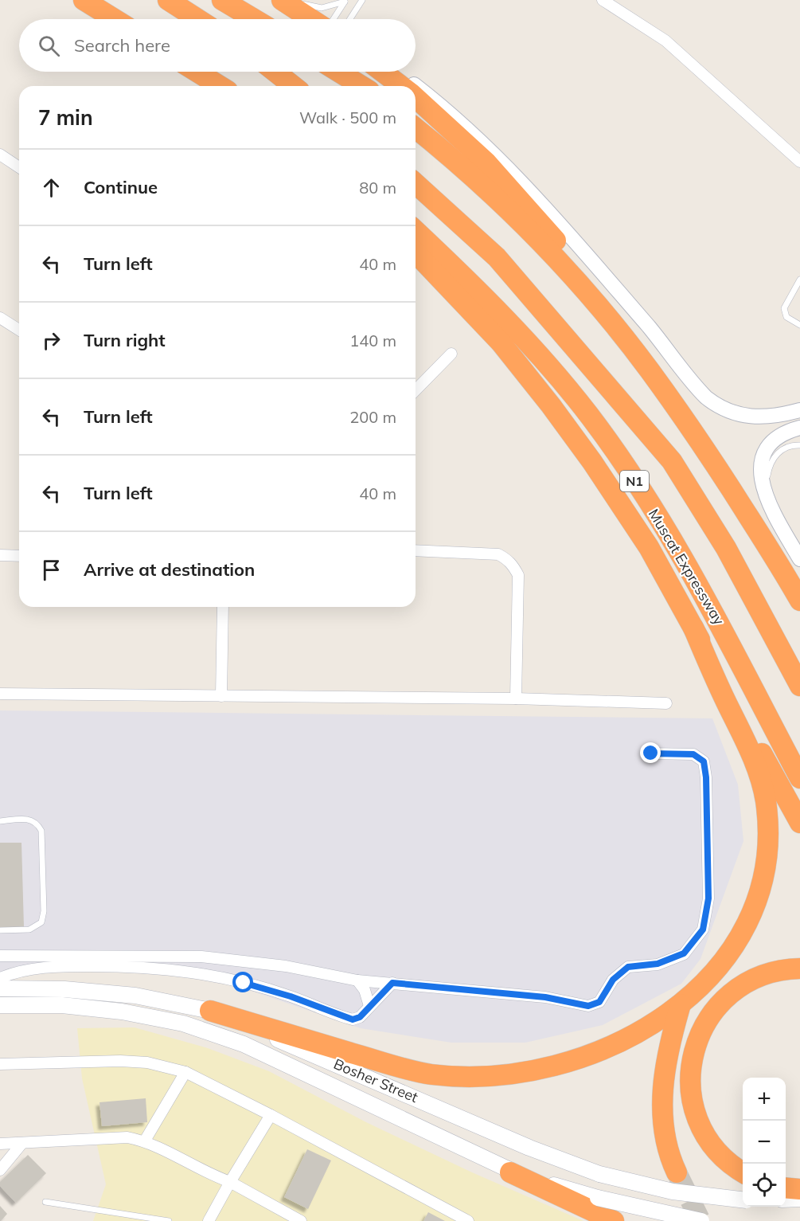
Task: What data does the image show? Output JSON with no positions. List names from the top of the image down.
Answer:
{
  "streets": {
    "highway": ["N1", "Muscat Expressway"],
    "main road": ["Bosher Street"]
  },
  "page": {
    "search": "Search here",
    "heading": ["7 min", "Walk · 500 m"],
    "list": [
      ["Continue", "80 m"],
      ["Turn left", "40 m"],
      ["Turn right", "140 m"],
      ["Turn left", "200 m"],
      ["Turn left", "40 m"],
      "Arrive at destination"
    ],
    "map_buttons": ["+", "−"]
  }
}
